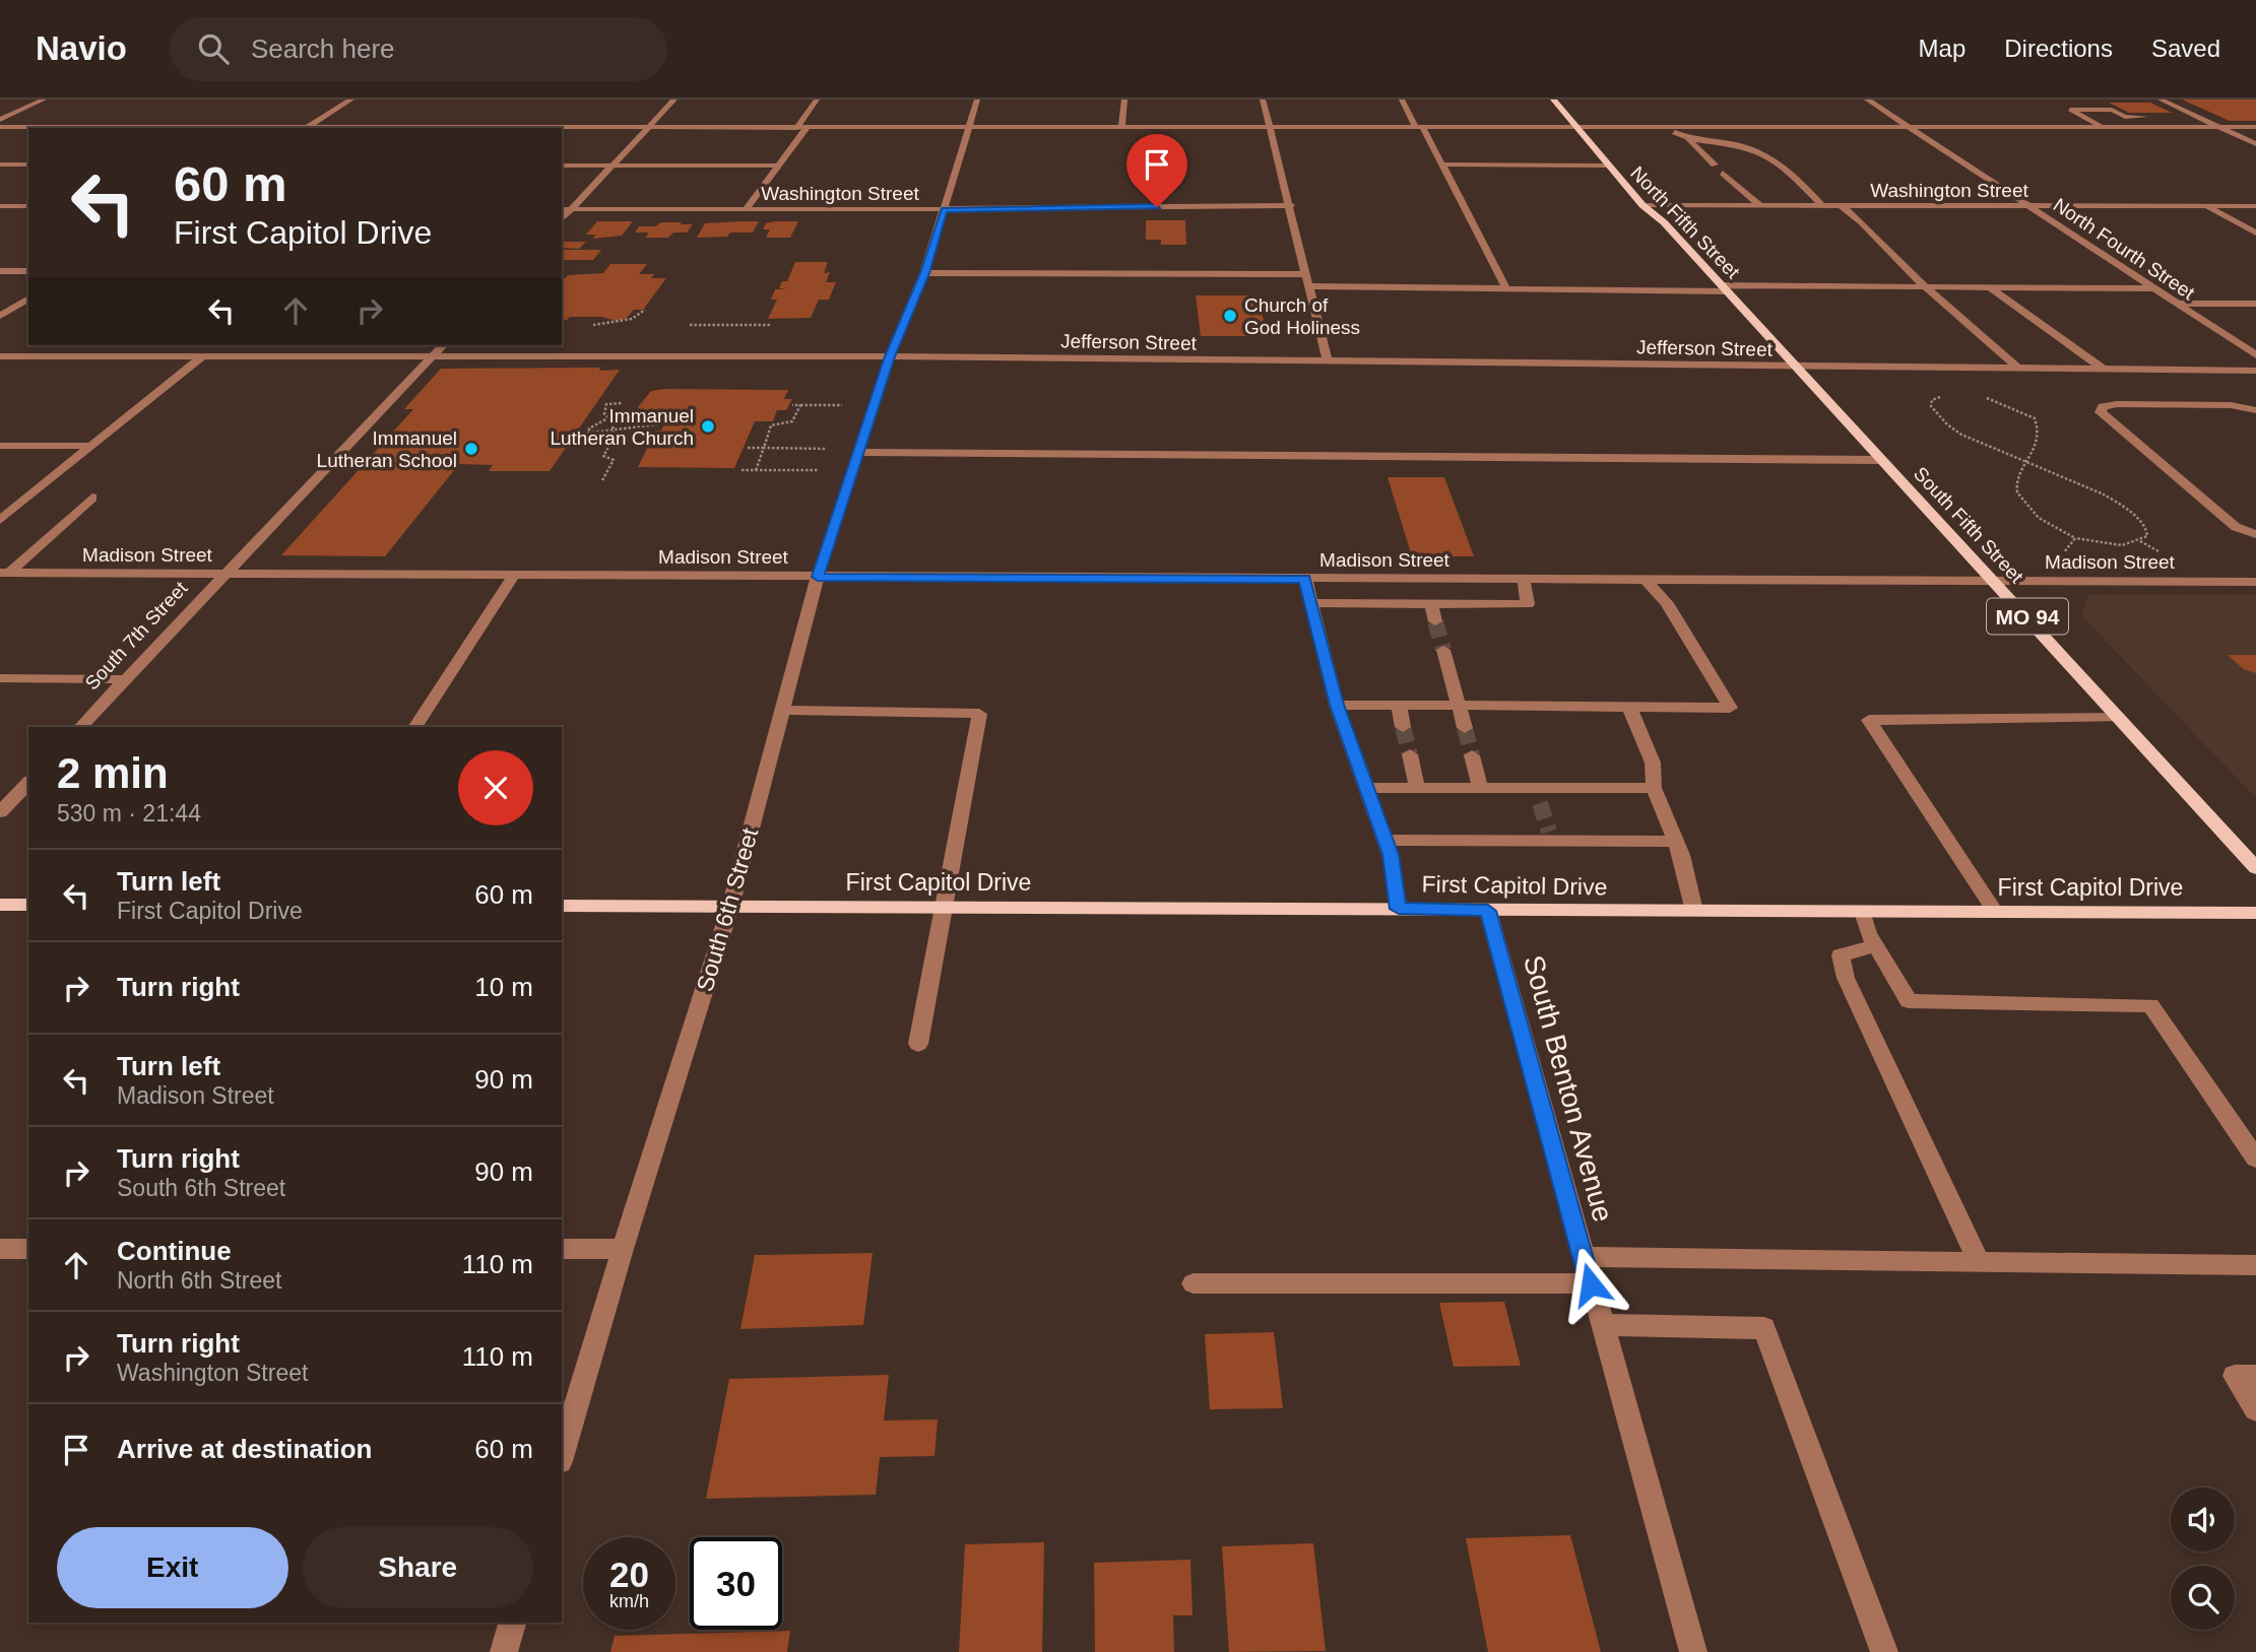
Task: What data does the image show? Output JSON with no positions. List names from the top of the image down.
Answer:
{
  "streets": {
    "main road": [
      "North Fifth Street",
      "South Fifth Street",
      "MO 94",
      "First Capitol Drive"
    ],
    "street": [
      "Washington Street",
      "North Fourth Street",
      "Jefferson Street",
      "Madison Street",
      "South 7th Street",
      "South 6th Street",
      "South Benton Avenue"
    ]
  },
  "crossings": [
    ["Washington Street", "North Fifth Street"],
    ["Washington Street", "North Fourth Street"],
    ["Washington Street", "South 6th Street"],
    ["North Fifth Street", "Jefferson Street"],
    ["North Fifth Street", "South Fifth Street"],
    ["Jefferson Street", "South Fifth Street"],
    ["Jefferson Street", "South 7th Street"],
    ["Jefferson Street", "South 6th Street"],
    ["South Fifth Street", "Madison Street"],
    ["Madison Street", "South 7th Street"],
    ["Madison Street", "South 6th Street"],
    ["First Capitol Drive", "South 6th Street"],
    ["First Capitol Drive", "South Benton Avenue"]
  ],
  "places": ["Church of God Holiness", "Immanuel Lutheran Church", "Immanuel Lutheran School"],
  "page": {
    "header": "Navio",
    "search": "Search here",
    "nav": ["Map", "Directions", "Saved"],
    "turn": ["60 m", "First Capitol Drive"],
    "heading": ["2 min", "530 m · 21:44"],
    "list": [
      {
        "name": "Turn left",
        "note": "First Capitol Drive",
        "value": "60 m"
      },
      {
        "name": "Turn right",
        "value": "10 m"
      },
      {
        "name": "Turn left",
        "note": "Madison Street",
        "value": "90 m"
      },
      {
        "name": "Turn right",
        "note": "South 6th Street",
        "value": "90 m"
      },
      {
        "name": "Continue",
        "note": "North 6th Street",
        "value": "110 m"
      },
      {
        "name": "Turn right",
        "note": "Washington Street",
        "value": "110 m"
      },
      {
        "name": "Arrive at destination",
        "value": "60 m"
      }
    ],
    "buttons": ["Exit", "Share"],
    "speed": "20 km/h",
    "limit": "30"
  }
}
